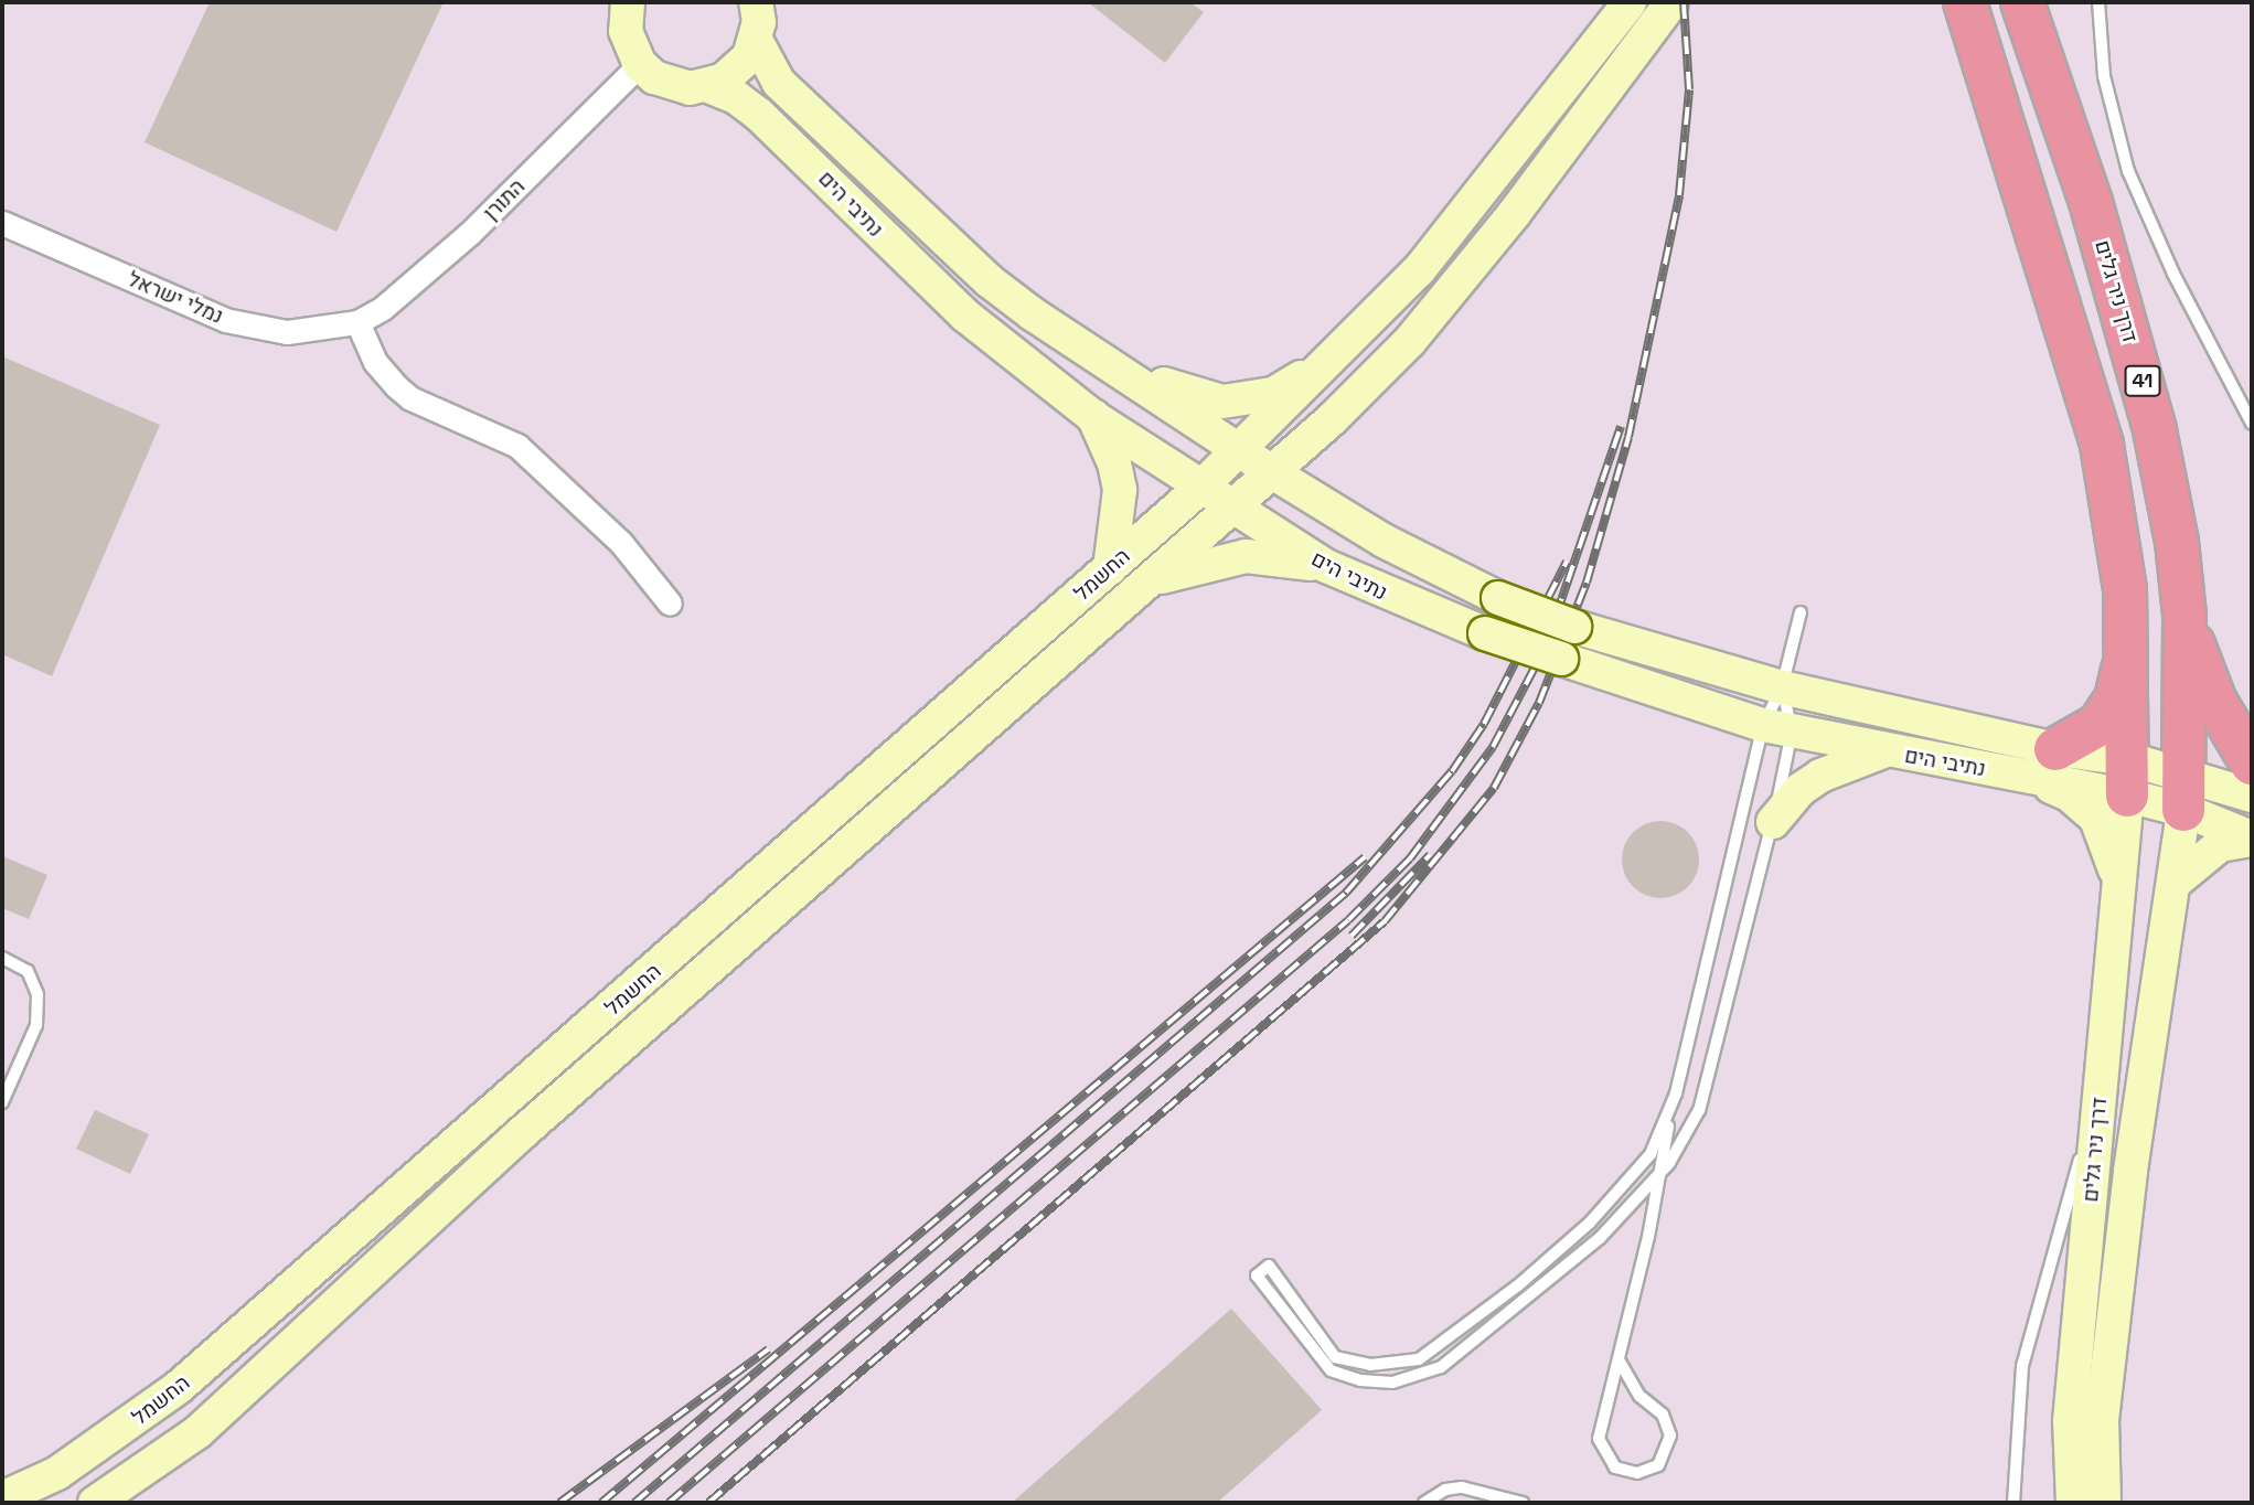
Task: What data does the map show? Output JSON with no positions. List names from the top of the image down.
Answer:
{
  "streets": {
    "highway": ["דרך ניר גלים", "41"],
    "street": [
      "התורן",
      "נתיבי הים",
      "נמלי ישראל",
      "החשמל"
    ]
  },
  "crossings": [
    ["התורן", "נמלי ישראל"],
    ["נתיבי הים", "דרך ניר גלים"],
    ["נתיבי הים", "החשמל"]
  ]
}
